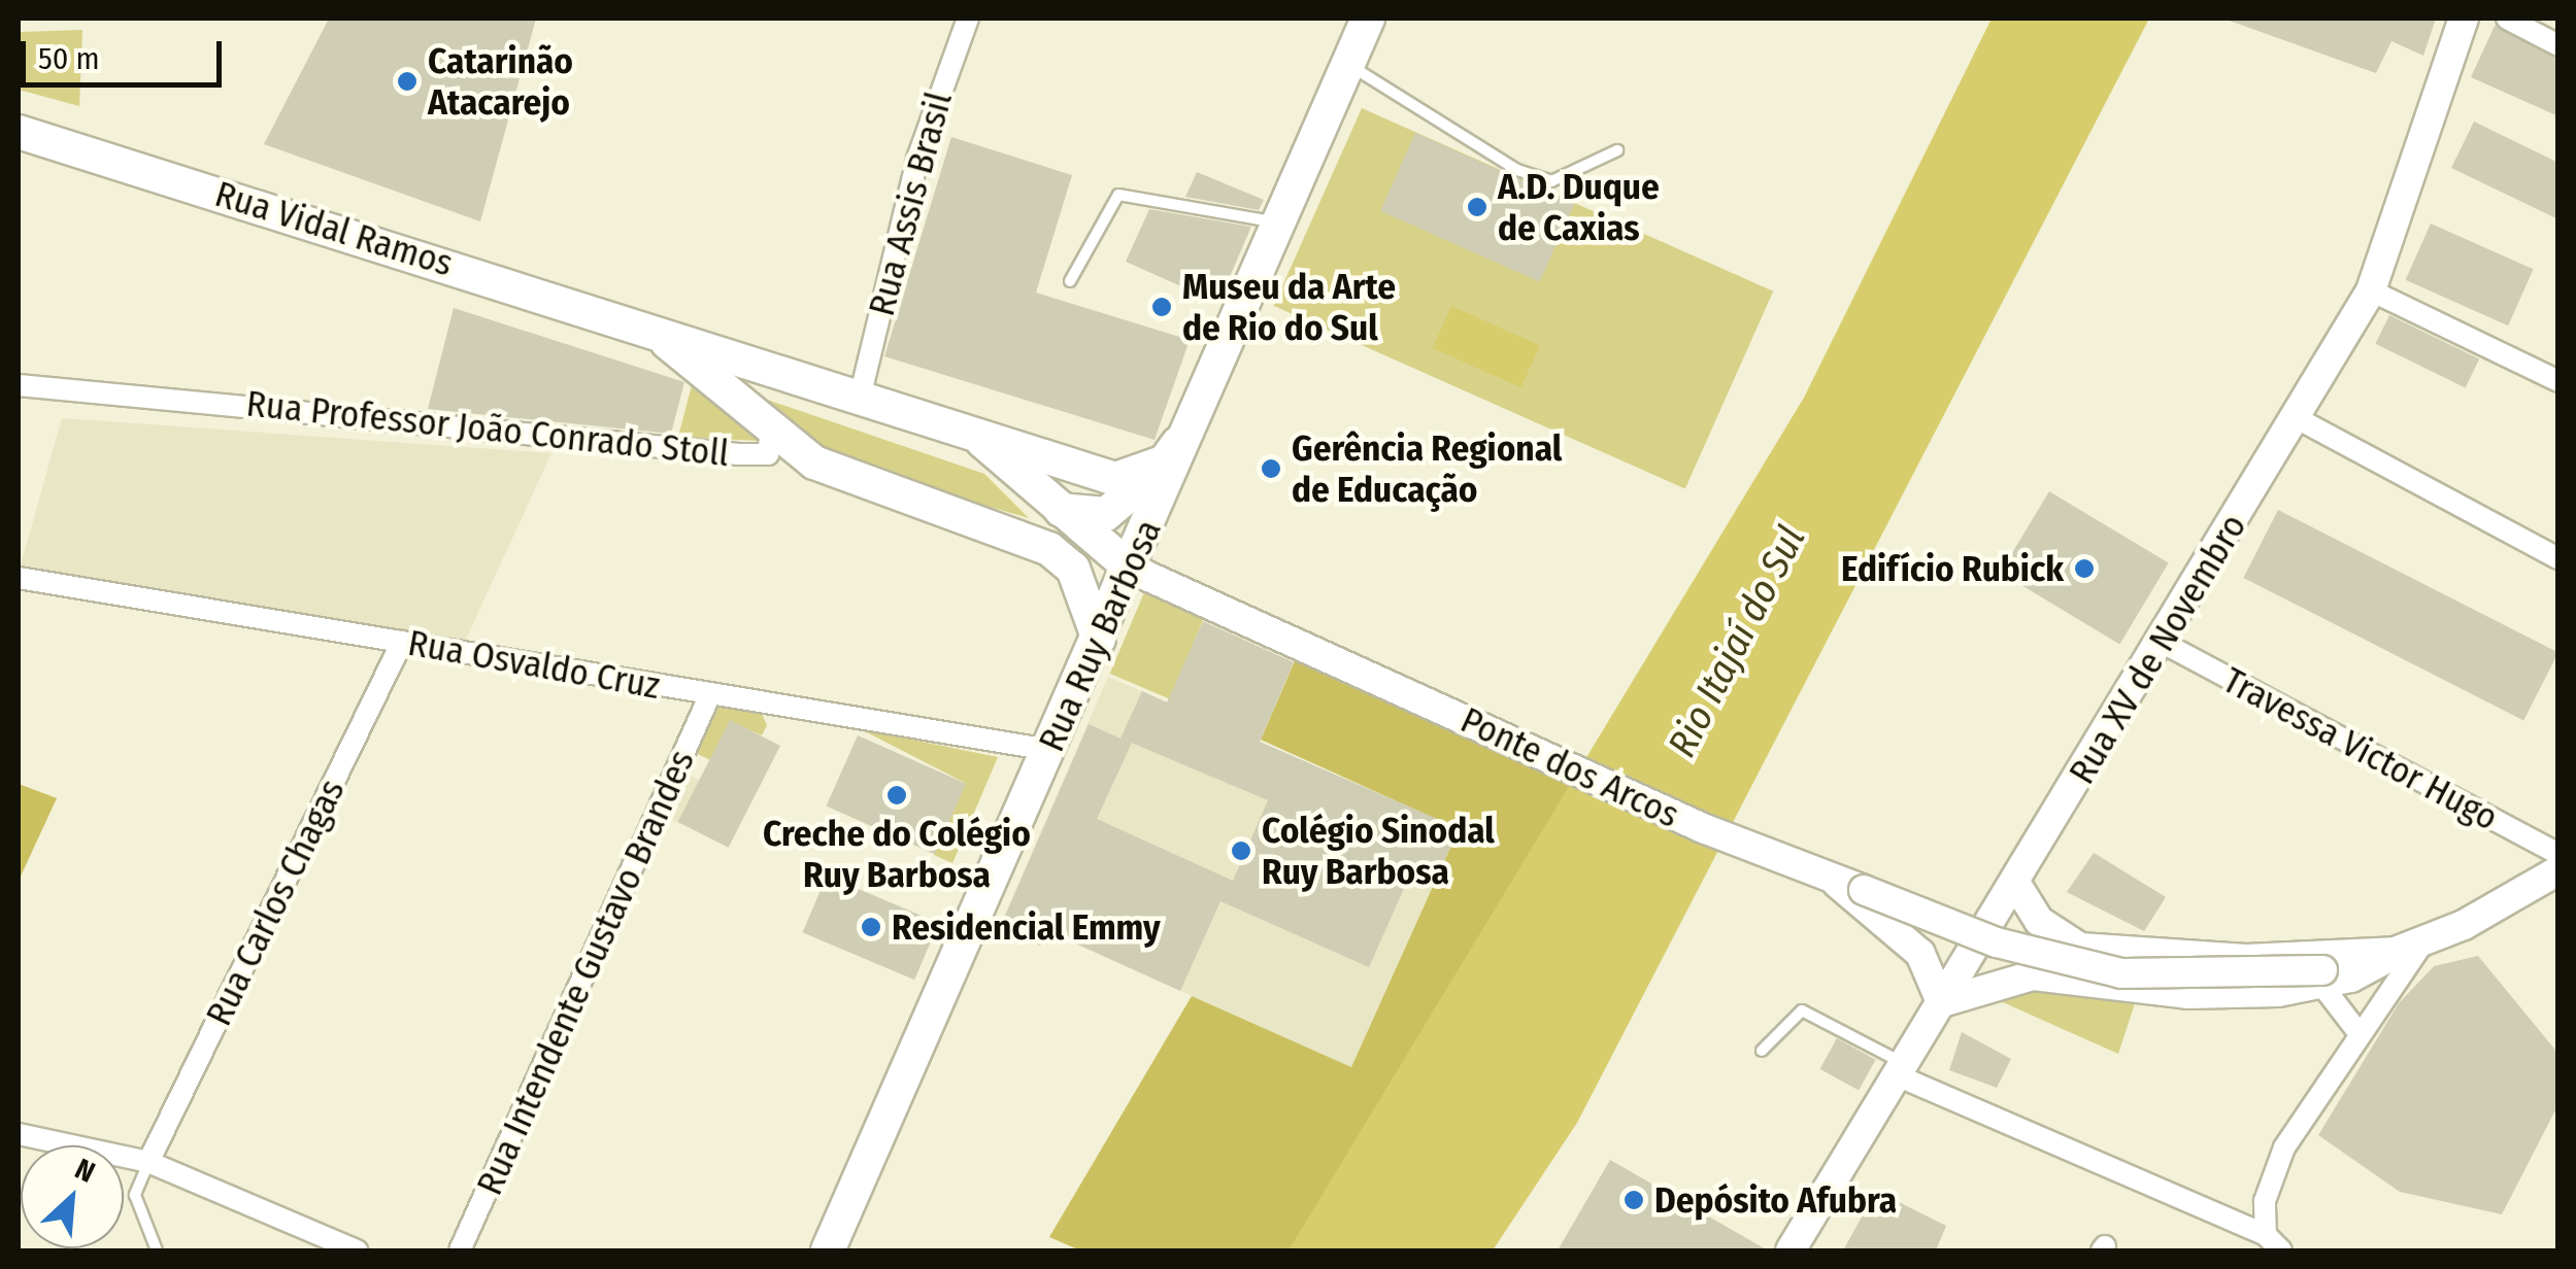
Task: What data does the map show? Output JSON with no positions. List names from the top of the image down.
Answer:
{
  "streets": {
    "main road": [
      "Rua Vidal Ramos",
      "Rua Professor João Conrado Stoll",
      "Rua Ruy Barbosa",
      "Rua XV de Novembro",
      "Ponte dos Arcos"
    ],
    "street": [
      "Rua Assis Brasil",
      "Rua Osvaldo Cruz",
      "Travessa Victor Hugo",
      "Rua Carlos Chagas",
      "Rua Intendente Gustavo Brandes"
    ]
  },
  "crossings": [
    ["Rua Assis Brasil", "Rua Vidal Ramos"],
    ["Rua Vidal Ramos", "Rua Professor João Conrado Stoll"],
    ["Rua Professor João Conrado Stoll", "Rua Ruy Barbosa"],
    ["Rua Ruy Barbosa", "Rua Osvaldo Cruz"],
    ["Rua Ruy Barbosa", "Ponte dos Arcos"],
    ["Rua XV de Novembro", "Travessa Victor Hugo"],
    ["Rua Osvaldo Cruz", "Rua Carlos Chagas"],
    ["Rua Osvaldo Cruz", "Rua Intendente Gustavo Brandes"]
  ],
  "water": ["Rio Itajaí do Sul"],
  "places": [
    "Catarinão Atacarejo",
    "A.D. Duque de Caxias",
    "Museu da Arte de Rio do Sul",
    "Gerência Regional de Educação",
    "Edifício Rubick",
    "Creche do Colégio Ruy Barbosa",
    "Colégio Sinodal Ruy Barbosa",
    "Residencial Emmy",
    "Depósito Afubra"
  ],
  "scale_bar": "50 m",
  "north": "top right"
}
